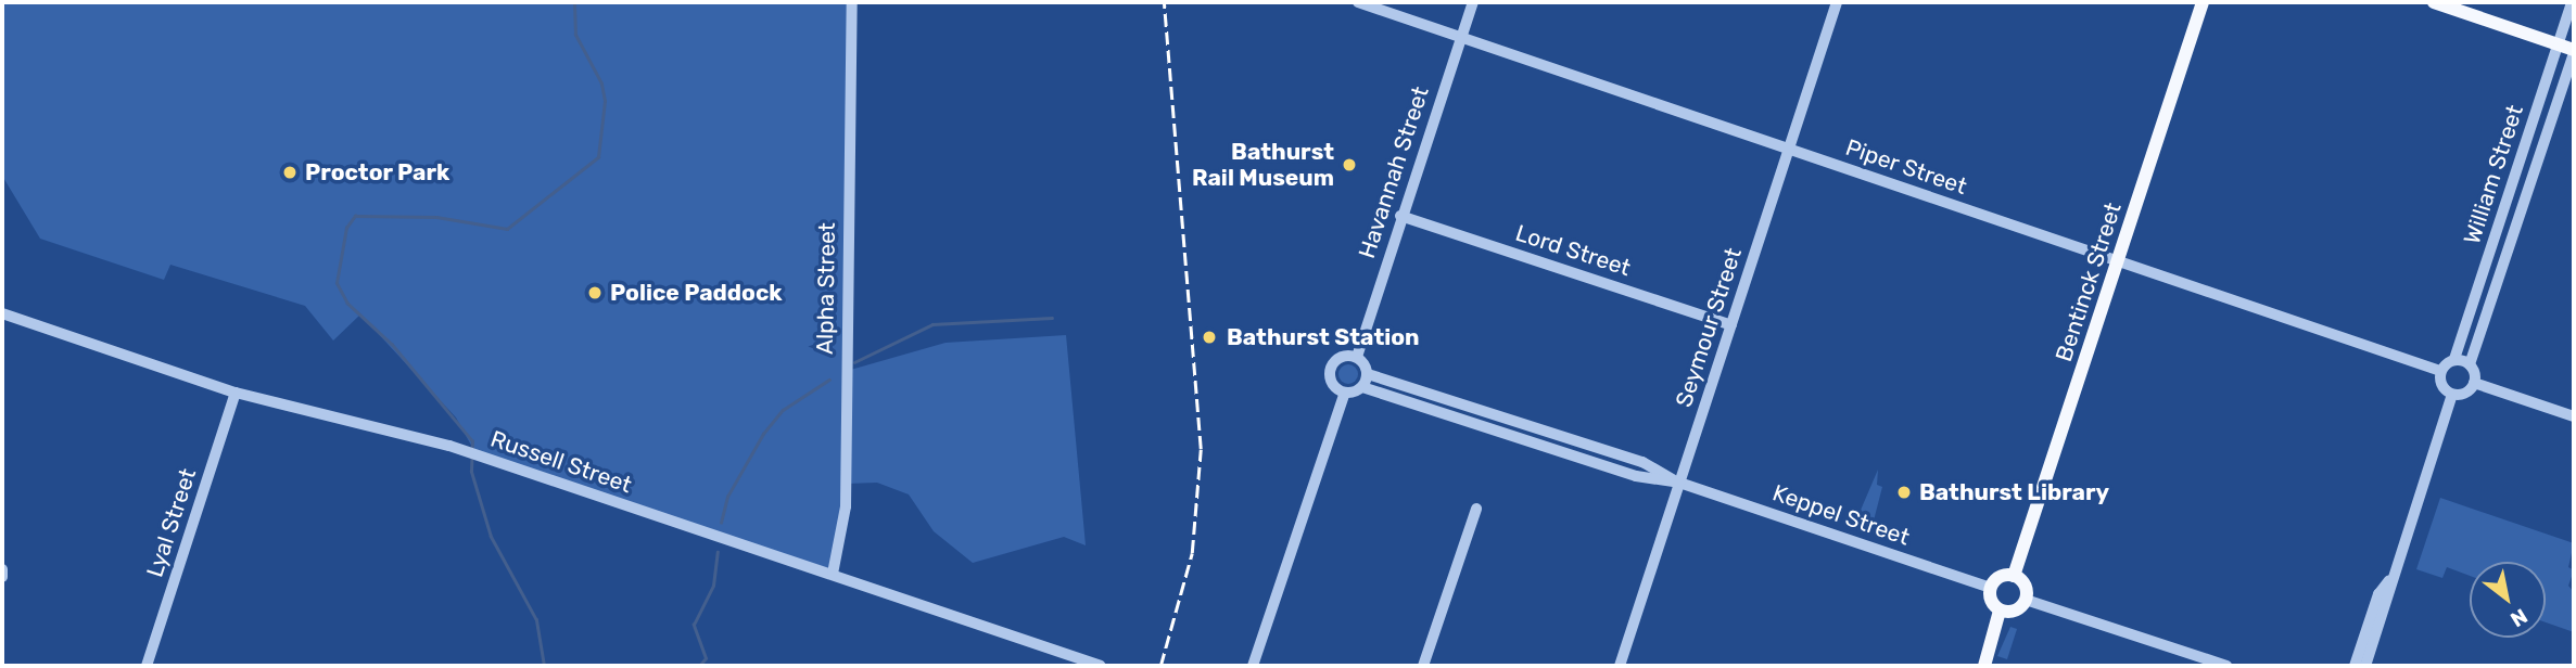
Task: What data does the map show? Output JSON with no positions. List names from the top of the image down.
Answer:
{
  "streets": {
    "main road": ["Bentinck Street"],
    "street": [
      "Piper Street",
      "Havannah Street",
      "William Street",
      "Lord Street",
      "Alpha Street",
      "Seymour Street",
      "Russell Street",
      "Keppel Street",
      "Lyal Street"
    ]
  },
  "crossings": [
    ["Piper Street", "Havannah Street"],
    ["Piper Street", "William Street"],
    ["Piper Street", "Bentinck Street"],
    ["Piper Street", "Seymour Street"],
    ["Havannah Street", "Lord Street"],
    ["Havannah Street", "Keppel Street"],
    ["Lord Street", "Seymour Street"],
    ["Bentinck Street", "Keppel Street"],
    ["Alpha Street", "Russell Street"],
    ["Seymour Street", "Keppel Street"],
    ["Russell Street", "Lyal Street"]
  ],
  "places": [
    "Bathurst Rail Museum",
    "Proctor Park",
    "Police Paddock",
    "Bathurst Station",
    "Bathurst Library"
  ],
  "north": "bottom right"
}
